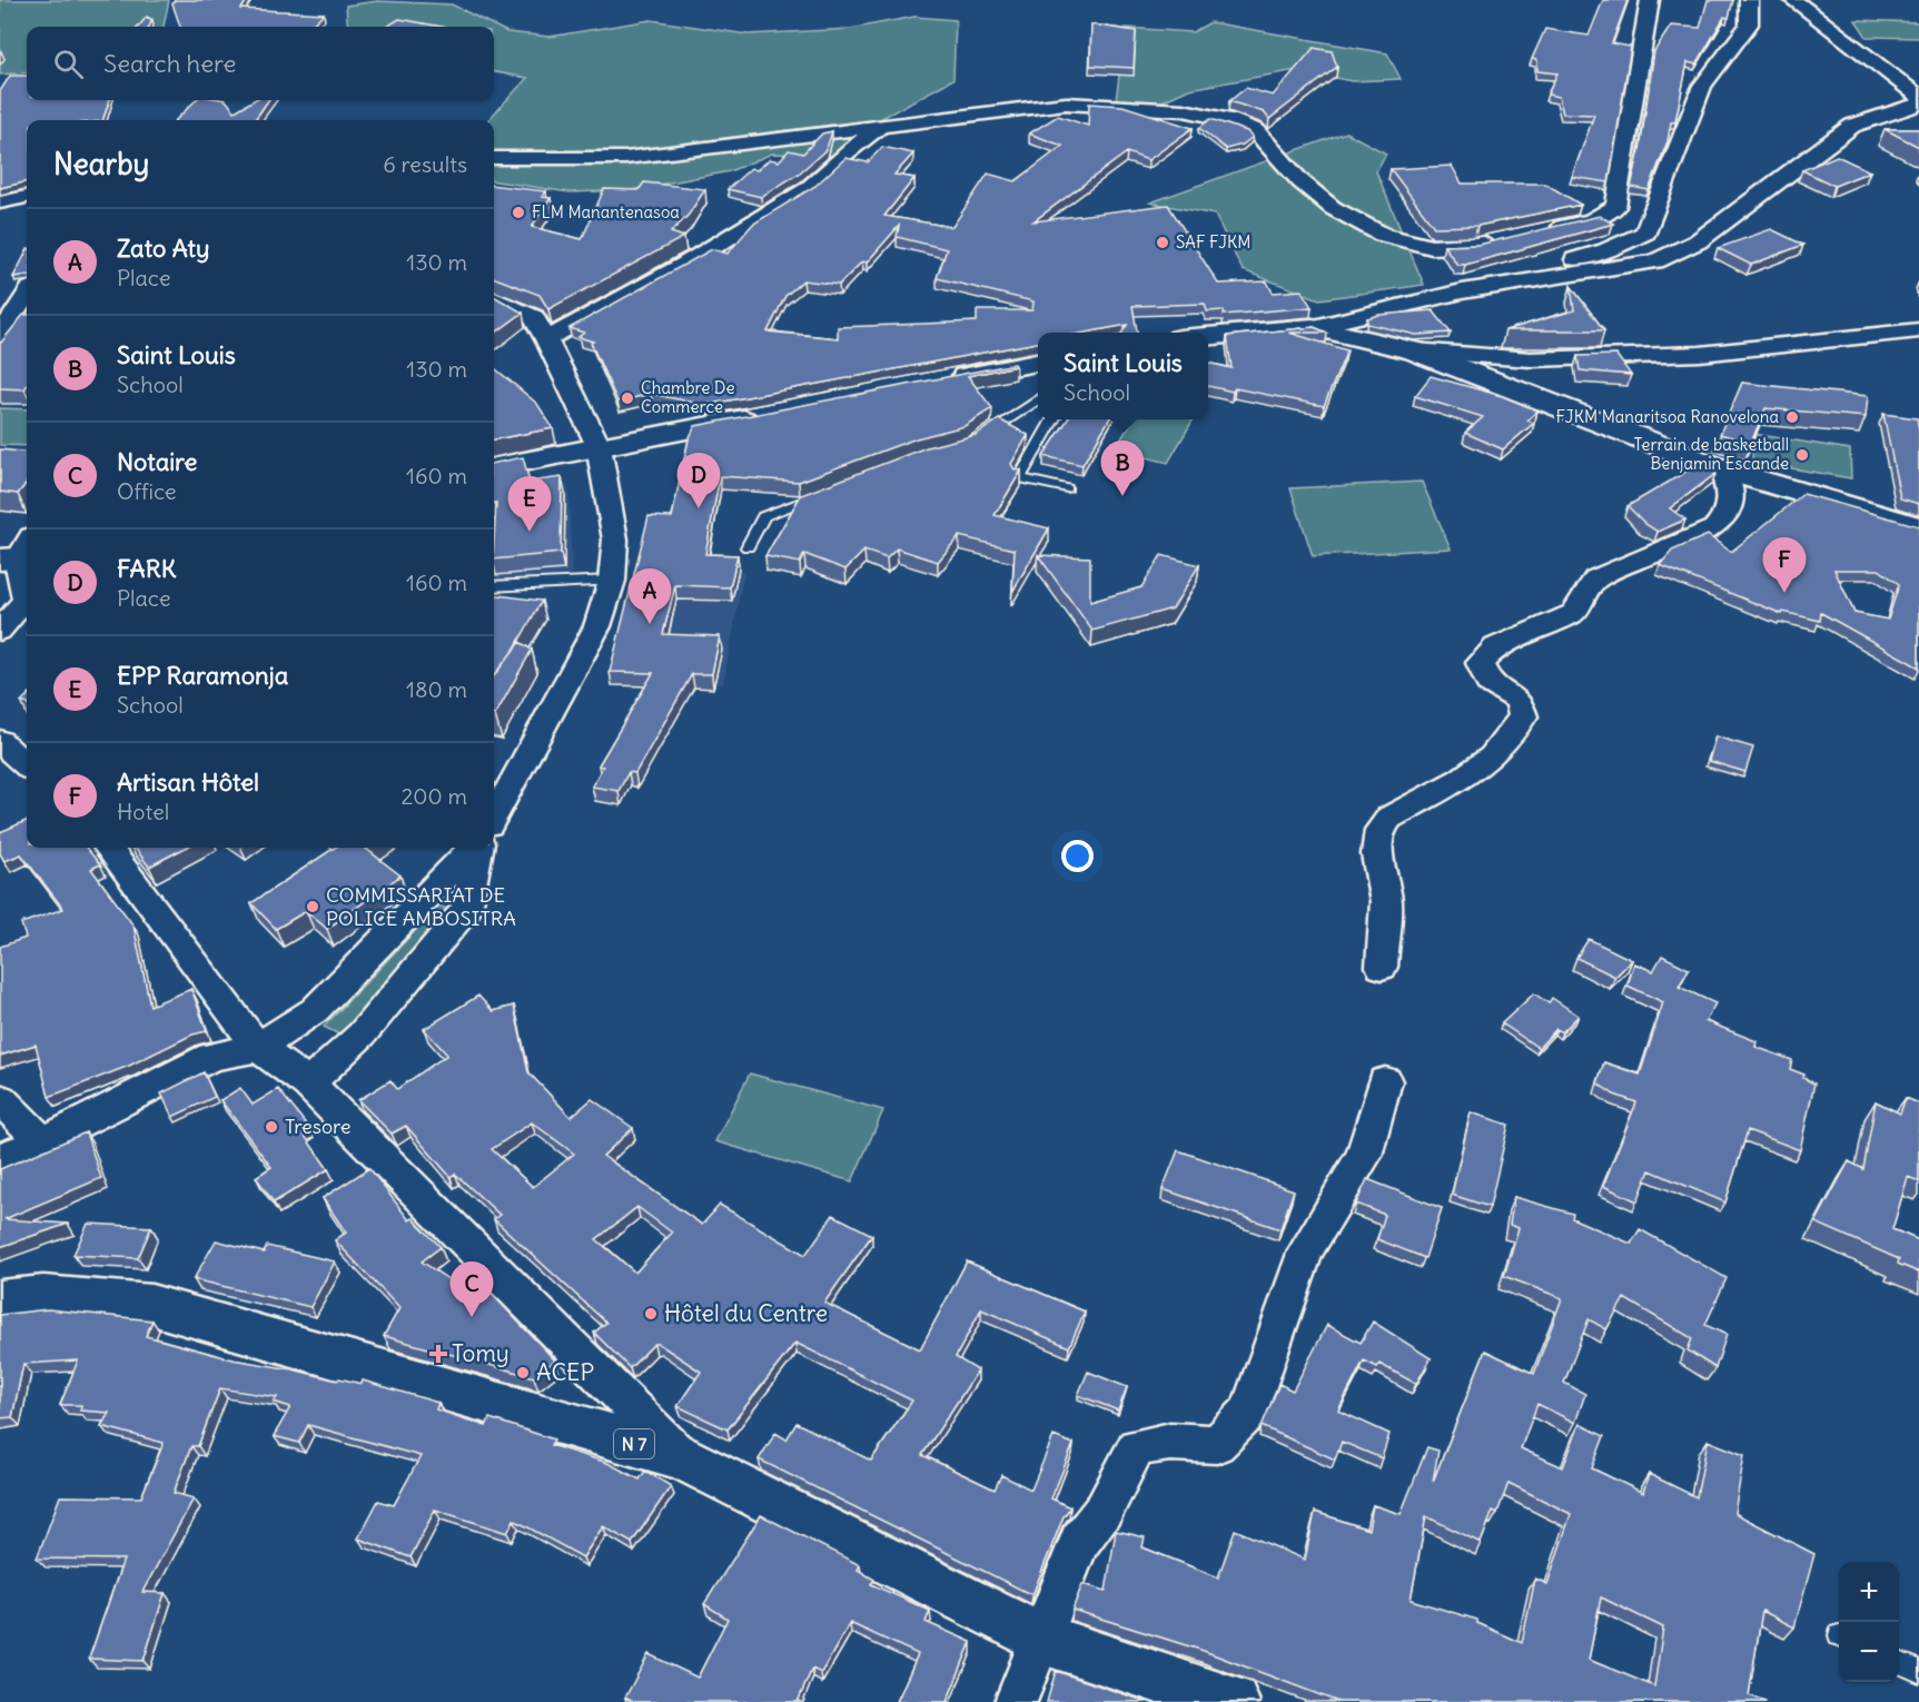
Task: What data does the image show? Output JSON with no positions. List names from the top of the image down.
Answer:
{
  "streets": {
    "street": ["N 7"]
  },
  "places": {
    "other": [
      "FLM Manantenasoa",
      "SAF FJKM",
      "Chambre De Commerce",
      "FJKM Manaritsoa Ranovelona",
      "Terrain de basketball Benjamin Escande",
      "COMMISSARIAT DE POLICE AMBOSITRA",
      "Tresore",
      "Hôtel du Centre",
      "ACEP"
    ],
    "health": ["Tomy"]
  },
  "page": {
    "search": "Search here",
    "heading": ["Nearby", "6 results"],
    "list": [
      {
        "mark": "A",
        "name": "Zato Aty",
        "note": "Place",
        "value": "130 m"
      },
      {
        "mark": "B",
        "name": "Saint Louis",
        "note": "School",
        "value": "130 m"
      },
      {
        "mark": "C",
        "name": "Notaire",
        "note": "Office",
        "value": "160 m"
      },
      {
        "mark": "D",
        "name": "FARK",
        "note": "Place",
        "value": "160 m"
      },
      {
        "mark": "E",
        "name": "EPP Raramonja",
        "note": "School",
        "value": "180 m"
      },
      {
        "mark": "F",
        "name": "Artisan Hôtel",
        "note": "Hotel",
        "value": "200 m"
      }
    ],
    "popup": ["Saint Louis", "School"],
    "pins": [
      "B",
      "D",
      "E",
      "F",
      "A",
      "C"
    ],
    "map_buttons": ["+", "−"]
  }
}
